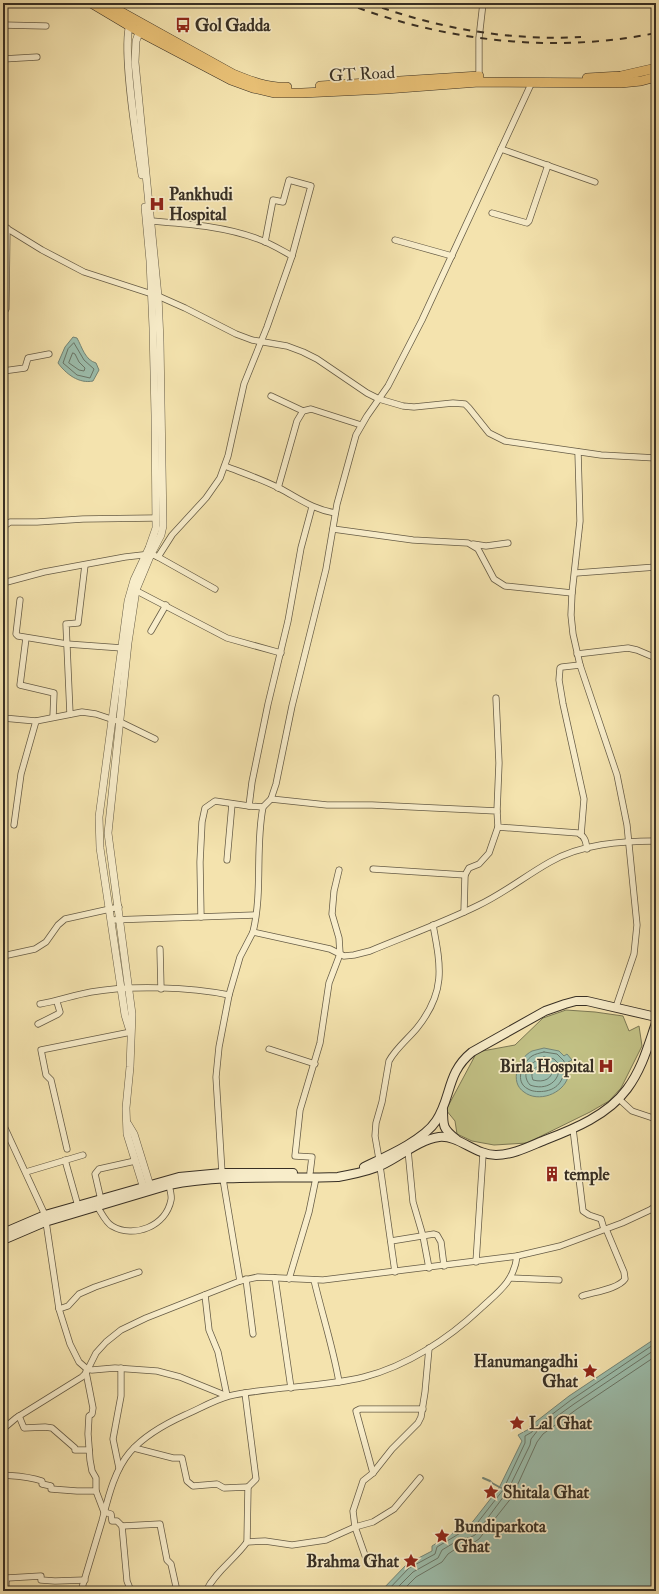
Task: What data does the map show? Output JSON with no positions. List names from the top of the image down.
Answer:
{
  "streets": {
    "highway": ["GT Road"]
  },
  "places": {
    "bus stop": ["Gol Gadda"],
    "hospital": ["Pankhudi Hospital", "Birla Hospital"],
    "building": ["temple"],
    "place": [
      "Hanumangadhi Ghat",
      "Lal Ghat",
      "Shitala Ghat",
      "Bundiparkota Ghat",
      "Brahma Ghat"
    ]
  }
}
